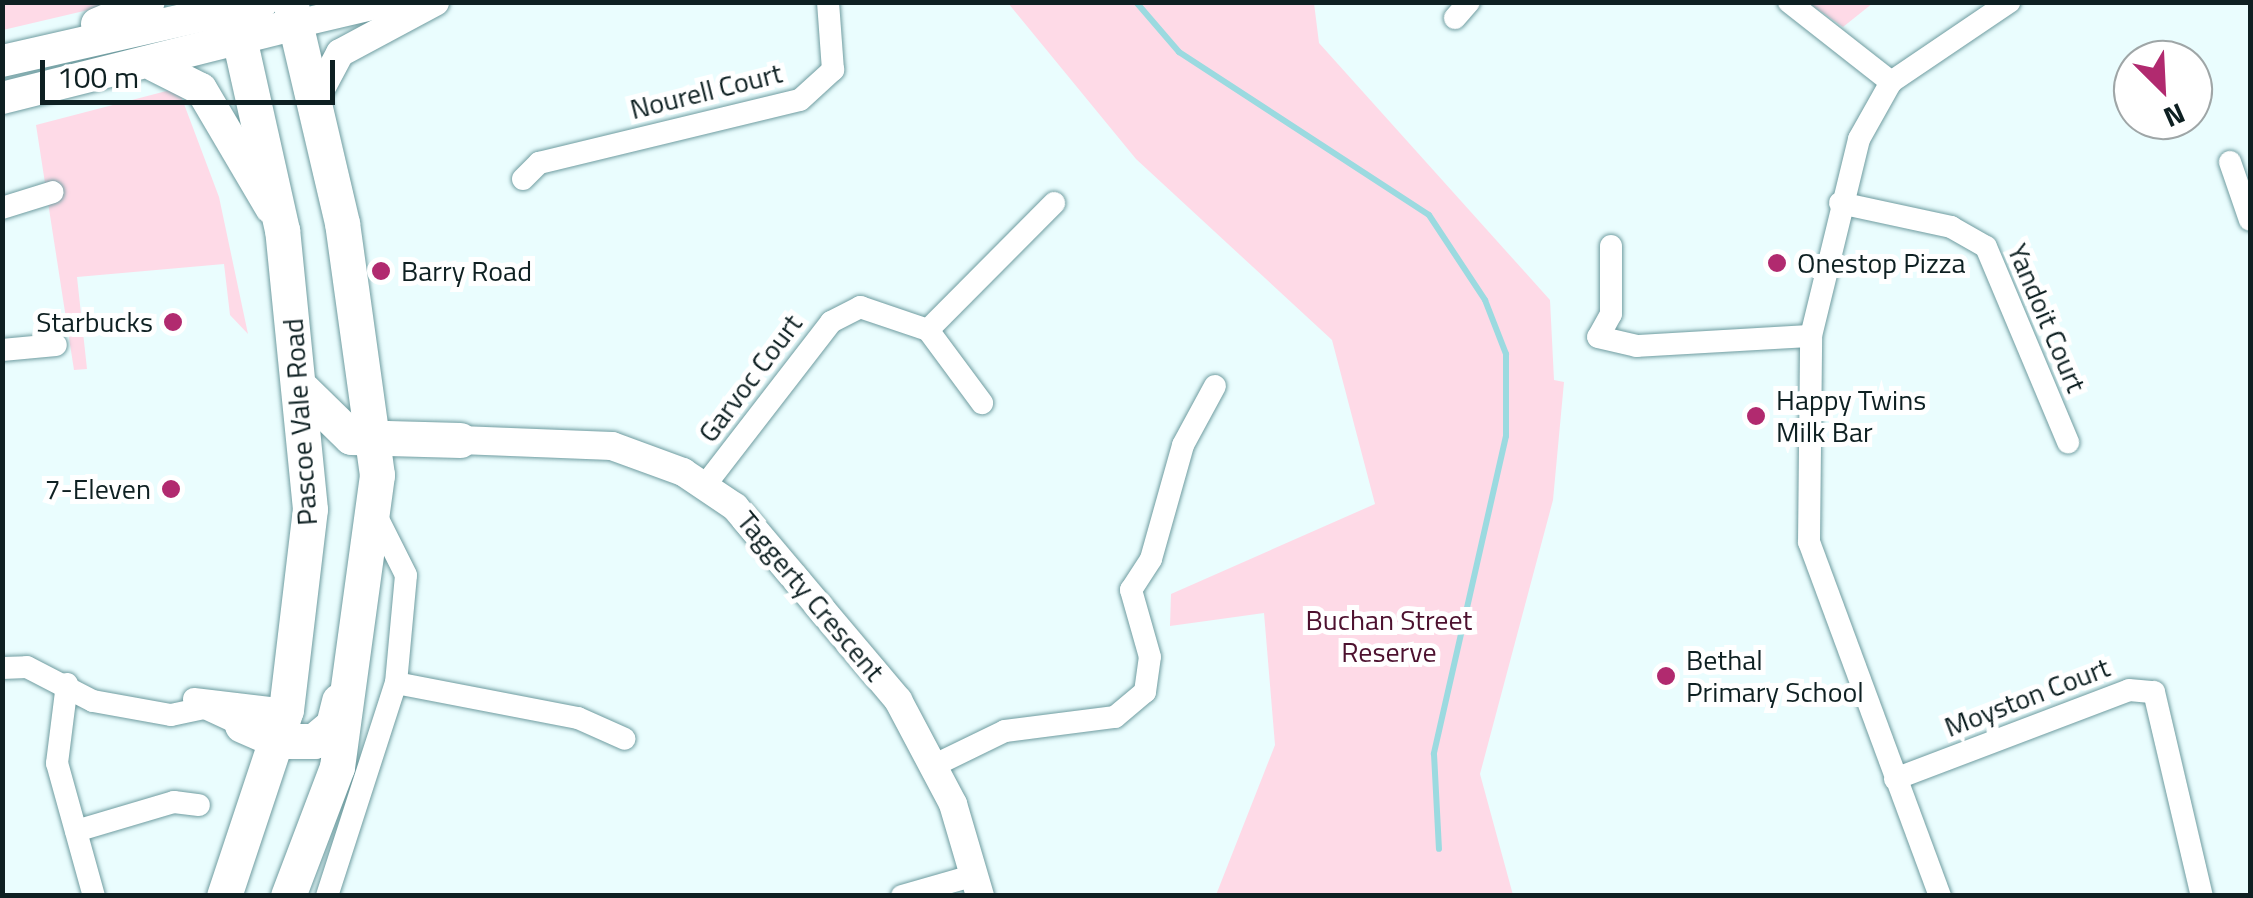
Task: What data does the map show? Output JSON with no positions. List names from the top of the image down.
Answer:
{
  "streets": {
    "main road": ["Pascoe Vale Road"],
    "street": [
      "Nourell Court",
      "Yandoit Court",
      "Garvoc Court",
      "Taggerty Crescent",
      "Moyston Court"
    ]
  },
  "crossings": [
    ["Garvoc Court", "Taggerty Crescent"]
  ],
  "parks": ["Buchan Street Reserve"],
  "places": [
    "Onestop Pizza",
    "Barry Road",
    "Starbucks",
    "Happy Twins Milk Bar",
    "7-Eleven",
    "Bethal Primary School"
  ],
  "scale_bar": "100 m",
  "north": "bottom right"
}
